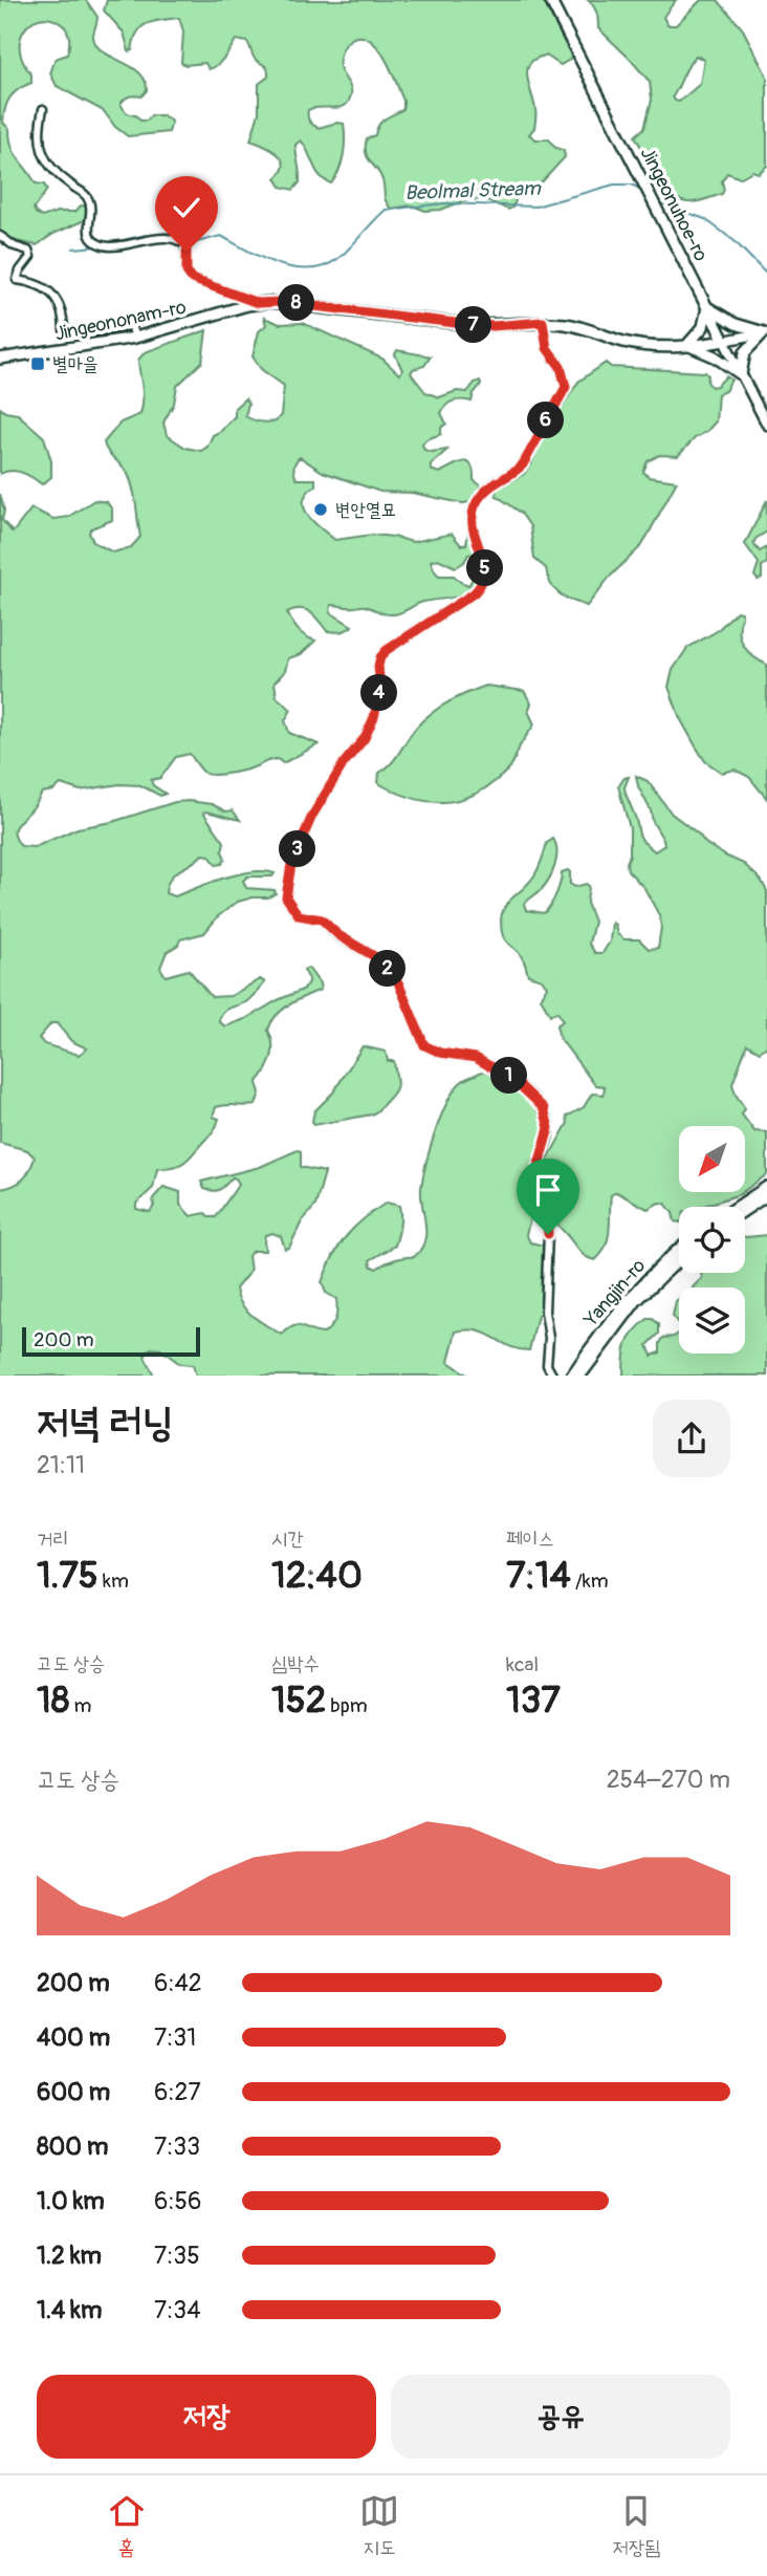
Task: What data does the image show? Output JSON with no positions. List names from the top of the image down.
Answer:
{
  "streets": {
    "main road": ["Jingeonuhoe-ro", "Jingeononam-ro", "Yangjin-ro"]
  },
  "crossings": [
    ["Jingeonuhoe-ro", "Jingeononam-ro"]
  ],
  "water": ["Beolmal Stream"],
  "places": {
    "transit": ["별마을"],
    "other": ["변안열묘"]
  },
  "scale_bar": "200 m",
  "north": "bottom left",
  "page": {
    "pins": [
      "8",
      "7",
      "6",
      "5",
      "4",
      "3",
      "2",
      "1"
    ],
    "scale": "200 m",
    "heading": ["저녁 러닝", "21:11"],
    "stats": [
      ["거리", "1.75 km"],
      ["시간", "12:40"],
      ["페이스", "7:14 /km"],
      ["고도 상승", "18 m"],
      ["심박수", "152 bpm"],
      ["kcal", "137"]
    ],
    "chart": ["고도 상승", "254–270 m"],
    "list": [
      {
        "name": "200 m",
        "note": "6:42"
      },
      {
        "name": "400 m",
        "note": "7:31"
      },
      {
        "name": "600 m",
        "note": "6:27"
      },
      {
        "name": "800 m",
        "note": "7:33"
      },
      {
        "name": "1.0 km",
        "note": "6:56"
      },
      {
        "name": "1.2 km",
        "note": "7:35"
      },
      {
        "name": "1.4 km",
        "note": "7:34"
      }
    ],
    "buttons": ["저장", "공유"],
    "tabs": ["홈", "지도", "저장됨"]
  }
}
